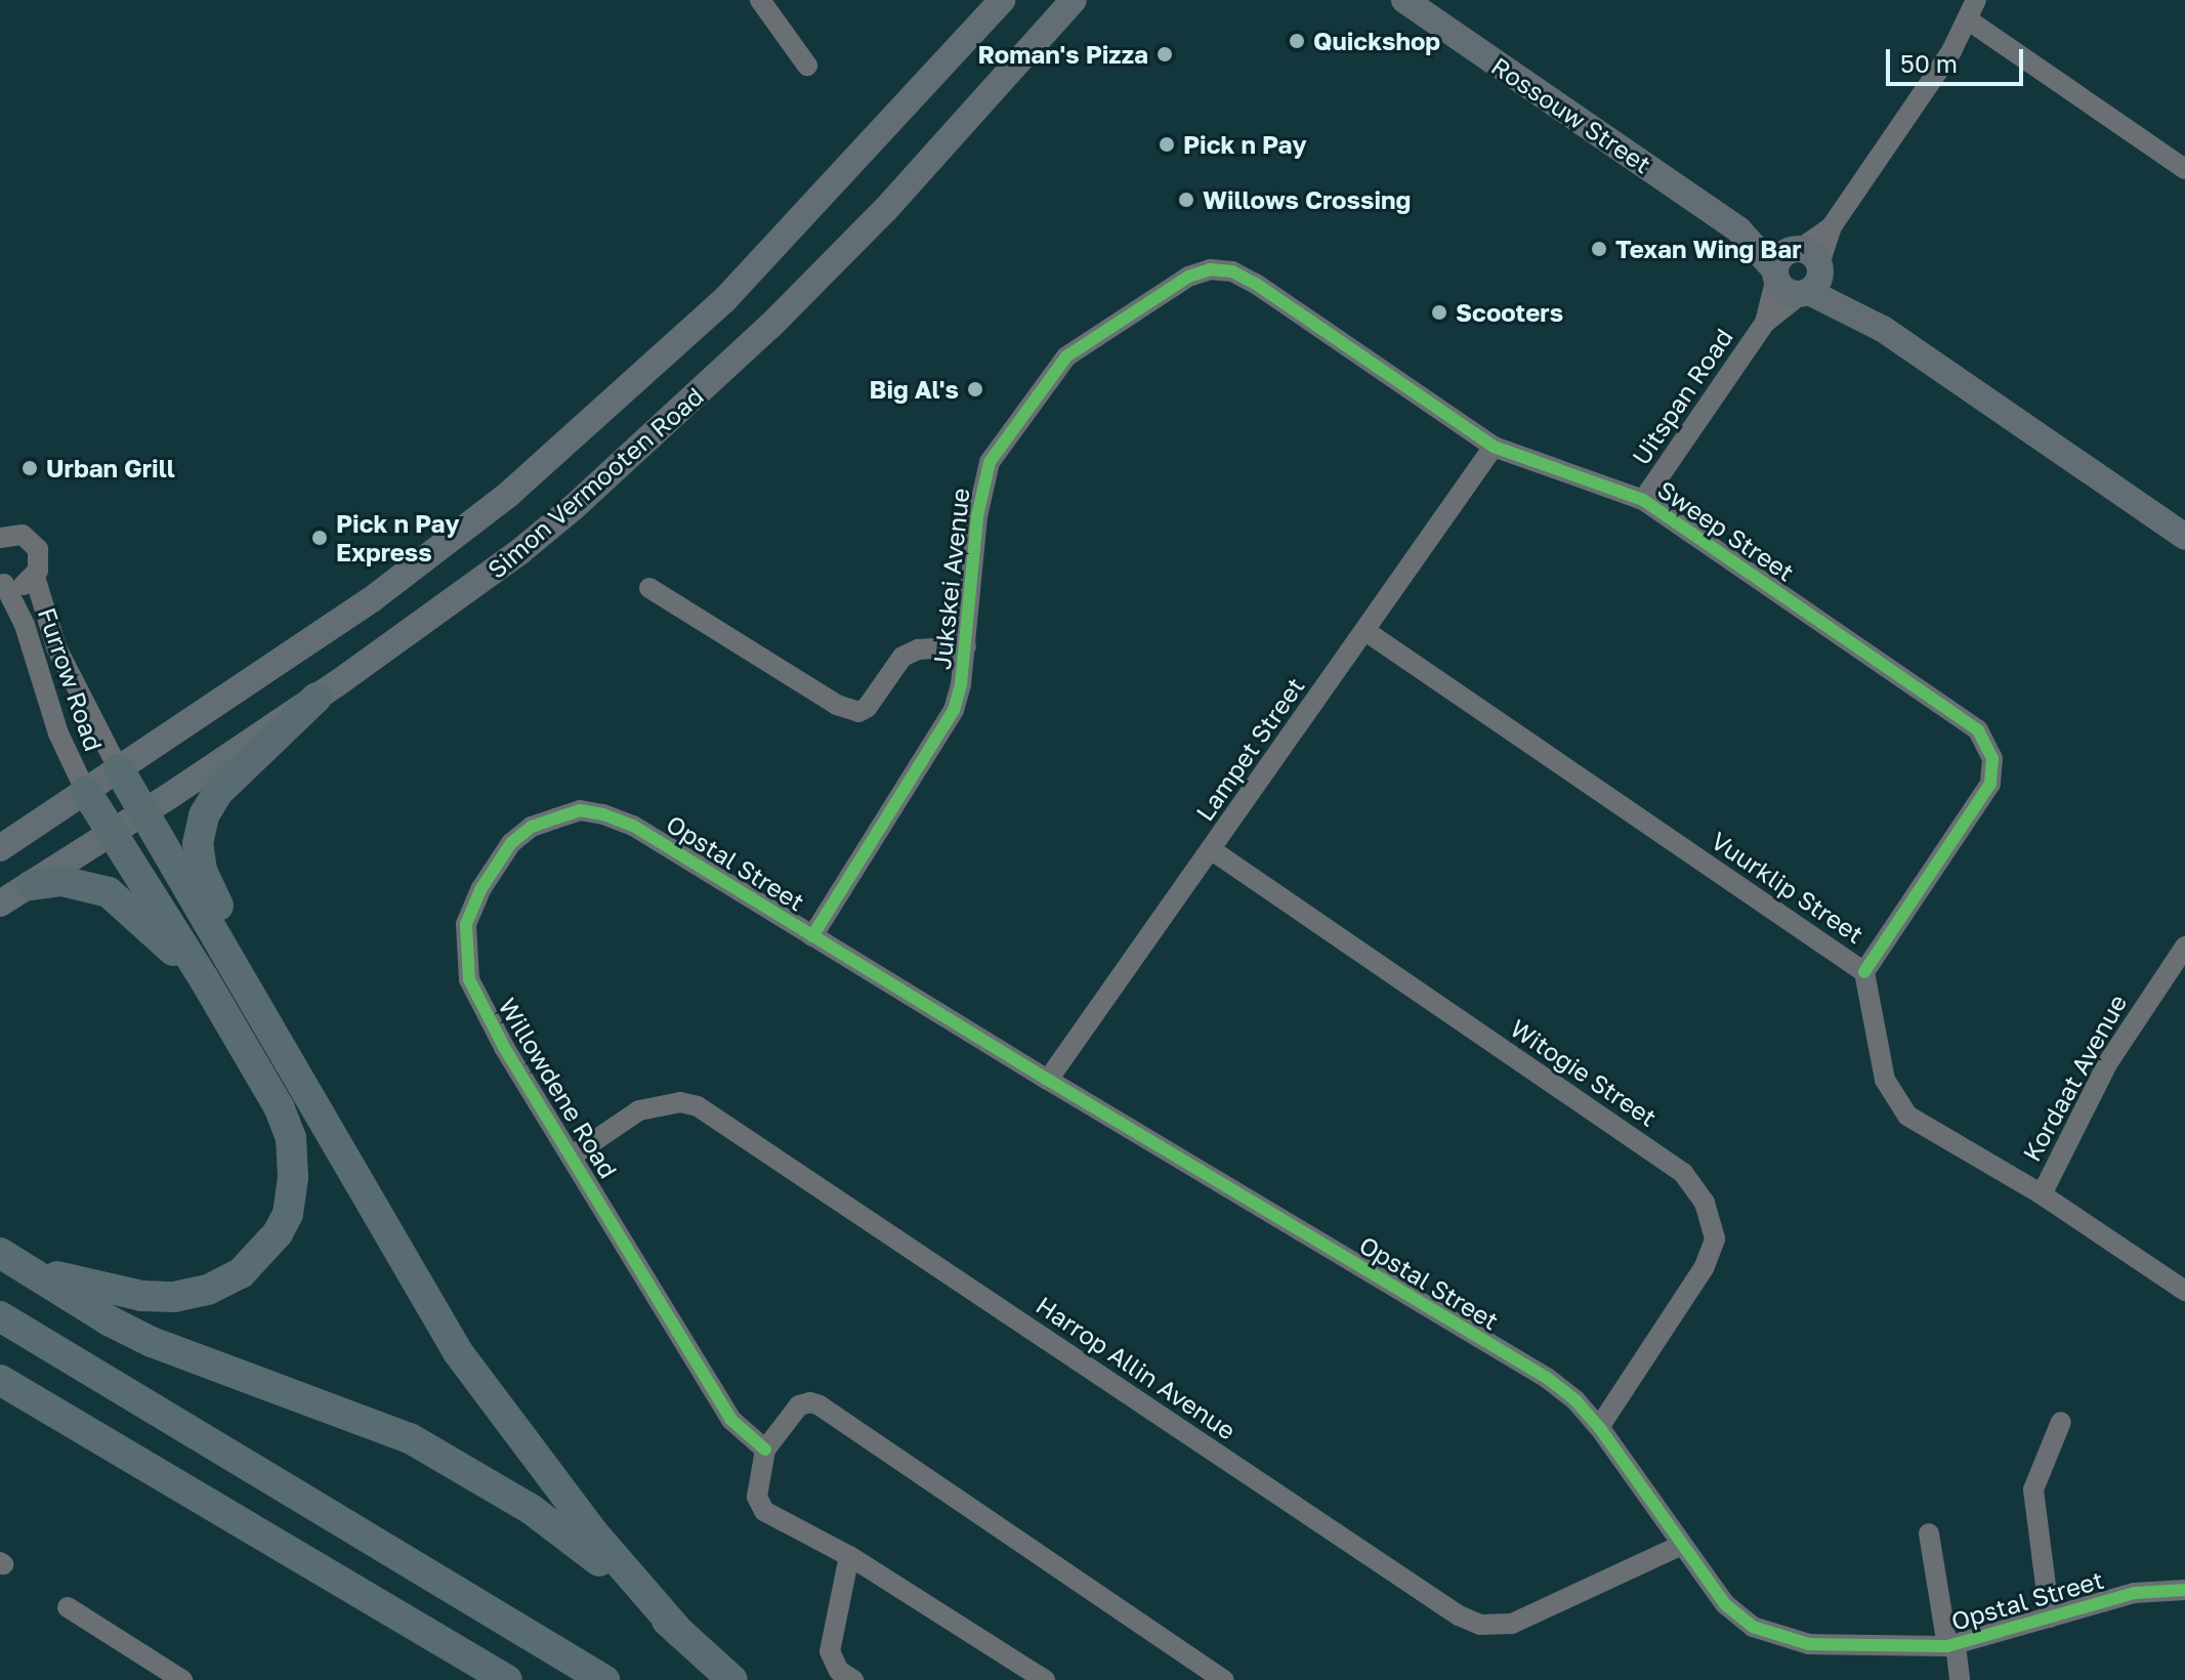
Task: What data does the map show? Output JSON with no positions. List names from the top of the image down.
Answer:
{
  "streets": {
    "main road": ["Rossouw Street", "Simon Vermooten Road"],
    "street": [
      "Uitspan Road",
      "Sweep Street",
      "Jukskei Avenue",
      "Furrow Road",
      "Lampet Street",
      "Opstal Street",
      "Vuurklip Street",
      "Witogie Street",
      "Kordaat Avenue",
      "Willowdene Road",
      "Harrop Allin Avenue"
    ]
  },
  "crossings": [
    ["Rossouw Street", "Uitspan Road"],
    ["Uitspan Road", "Sweep Street"],
    ["Simon Vermooten Road", "Furrow Road"],
    ["Sweep Street", "Jukskei Avenue"],
    ["Sweep Street", "Lampet Street"],
    ["Sweep Street", "Vuurklip Street"],
    ["Jukskei Avenue", "Opstal Street"],
    ["Lampet Street", "Opstal Street"],
    ["Lampet Street", "Vuurklip Street"],
    ["Lampet Street", "Witogie Street"],
    ["Opstal Street", "Witogie Street"],
    ["Opstal Street", "Willowdene Road"],
    ["Opstal Street", "Harrop Allin Avenue"],
    ["Vuurklip Street", "Kordaat Avenue"],
    ["Willowdene Road", "Harrop Allin Avenue"]
  ],
  "places": [
    "Quickshop",
    "Roman's Pizza",
    "Pick n Pay",
    "Willows Crossing",
    "Texan Wing Bar",
    "Scooters",
    "Big Al's",
    "Urban Grill",
    "Pick n Pay Express"
  ],
  "scale_bar": "50 m"
}
